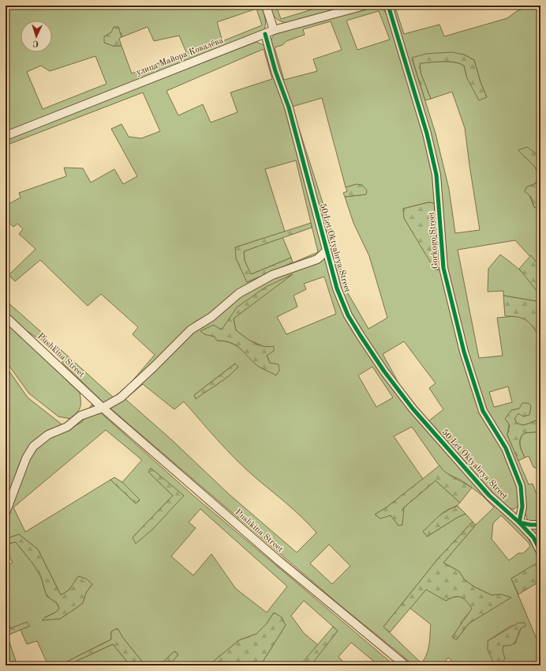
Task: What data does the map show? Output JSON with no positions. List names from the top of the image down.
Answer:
{
  "streets": {
    "street": [
      "улица Майора Ковалёва",
      "Gorkogo Street",
      "50 Let Oktyabrya Street",
      "Pushkina Street"
    ]
  },
  "crossings": [
    ["улица Майора Ковалёва", "50 Let Oktyabrya Street"],
    ["Gorkogo Street", "50 Let Oktyabrya Street"]
  ],
  "north": "bottom"
}
